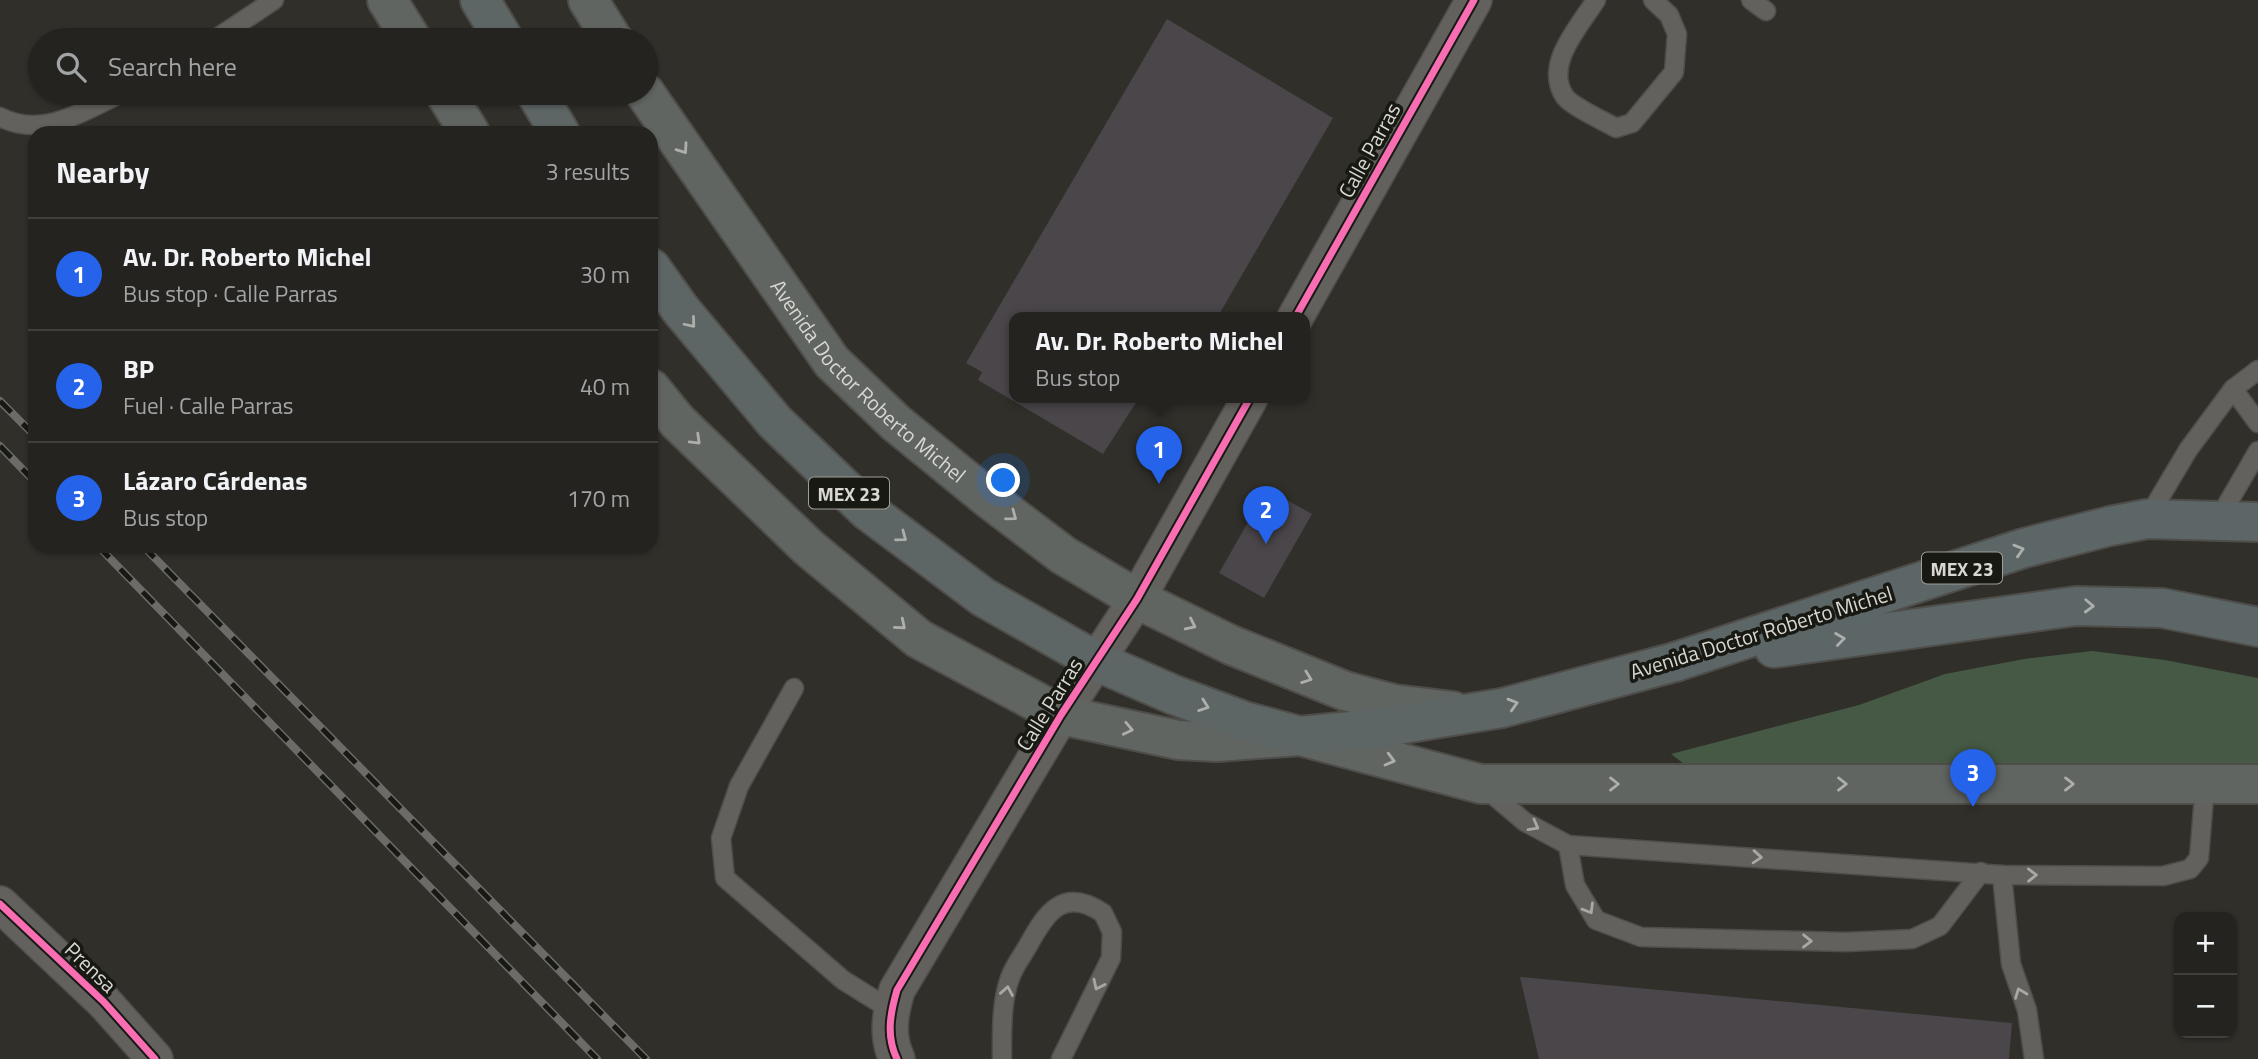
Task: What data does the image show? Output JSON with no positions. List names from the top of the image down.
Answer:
{
  "streets": {
    "highway": ["Avenida Doctor Roberto Michel", "MEX 23"],
    "street": ["Calle Parras", "Prensa"]
  },
  "crossings": [
    ["Calle Parras", "Avenida Doctor Roberto Michel"]
  ],
  "one_way": ["Avenida Doctor Roberto Michel"],
  "page": {
    "search": "Search here",
    "heading": ["Nearby", "3 results"],
    "list": [
      {
        "mark": "1",
        "name": "Av. Dr. Roberto Michel",
        "note": "Bus stop · Calle Parras",
        "value": "30 m"
      },
      {
        "mark": "2",
        "name": "BP",
        "note": "Fuel · Calle Parras",
        "value": "40 m"
      },
      {
        "mark": "3",
        "name": "Lázaro Cárdenas",
        "note": "Bus stop",
        "value": "170 m"
      }
    ],
    "popup": ["Av. Dr. Roberto Michel", "Bus stop"],
    "pins": ["1", "2", "3"],
    "map_buttons": ["+", "−"]
  }
}
